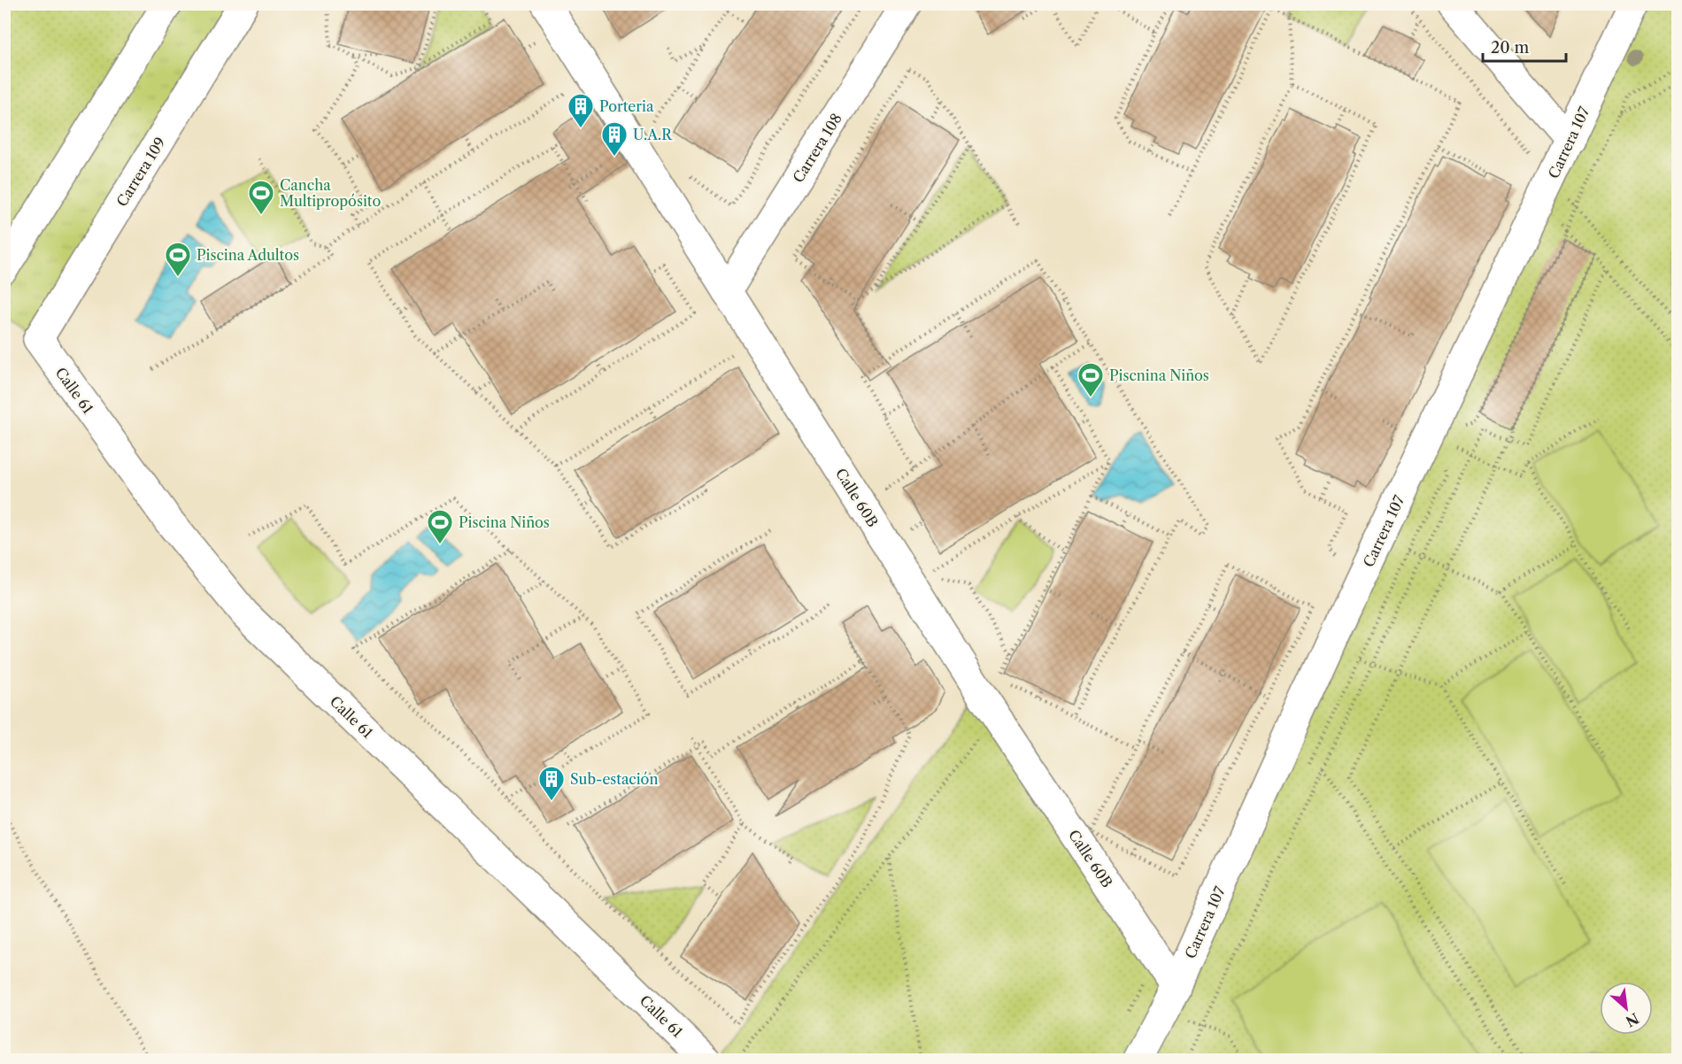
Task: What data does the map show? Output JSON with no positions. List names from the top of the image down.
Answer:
{
  "streets": {
    "street": [
      "Carrera 107",
      "Carrera 108",
      "Carrera 109",
      "Calle 61",
      "Calle 60B"
    ]
  },
  "crossings": [
    ["Carrera 107", "Calle 60B"],
    ["Carrera 108", "Calle 60B"],
    ["Carrera 109", "Calle 61"]
  ],
  "places": {
    "building": ["Porteria", "U.A.R", "Sub-estación"],
    "sports": [
      "Cancha Multipropósito",
      "Piscina Adultos",
      "Piscnina Niños",
      "Piscina Niños"
    ]
  },
  "scale_bar": "20 m",
  "north": "bottom right"
}
